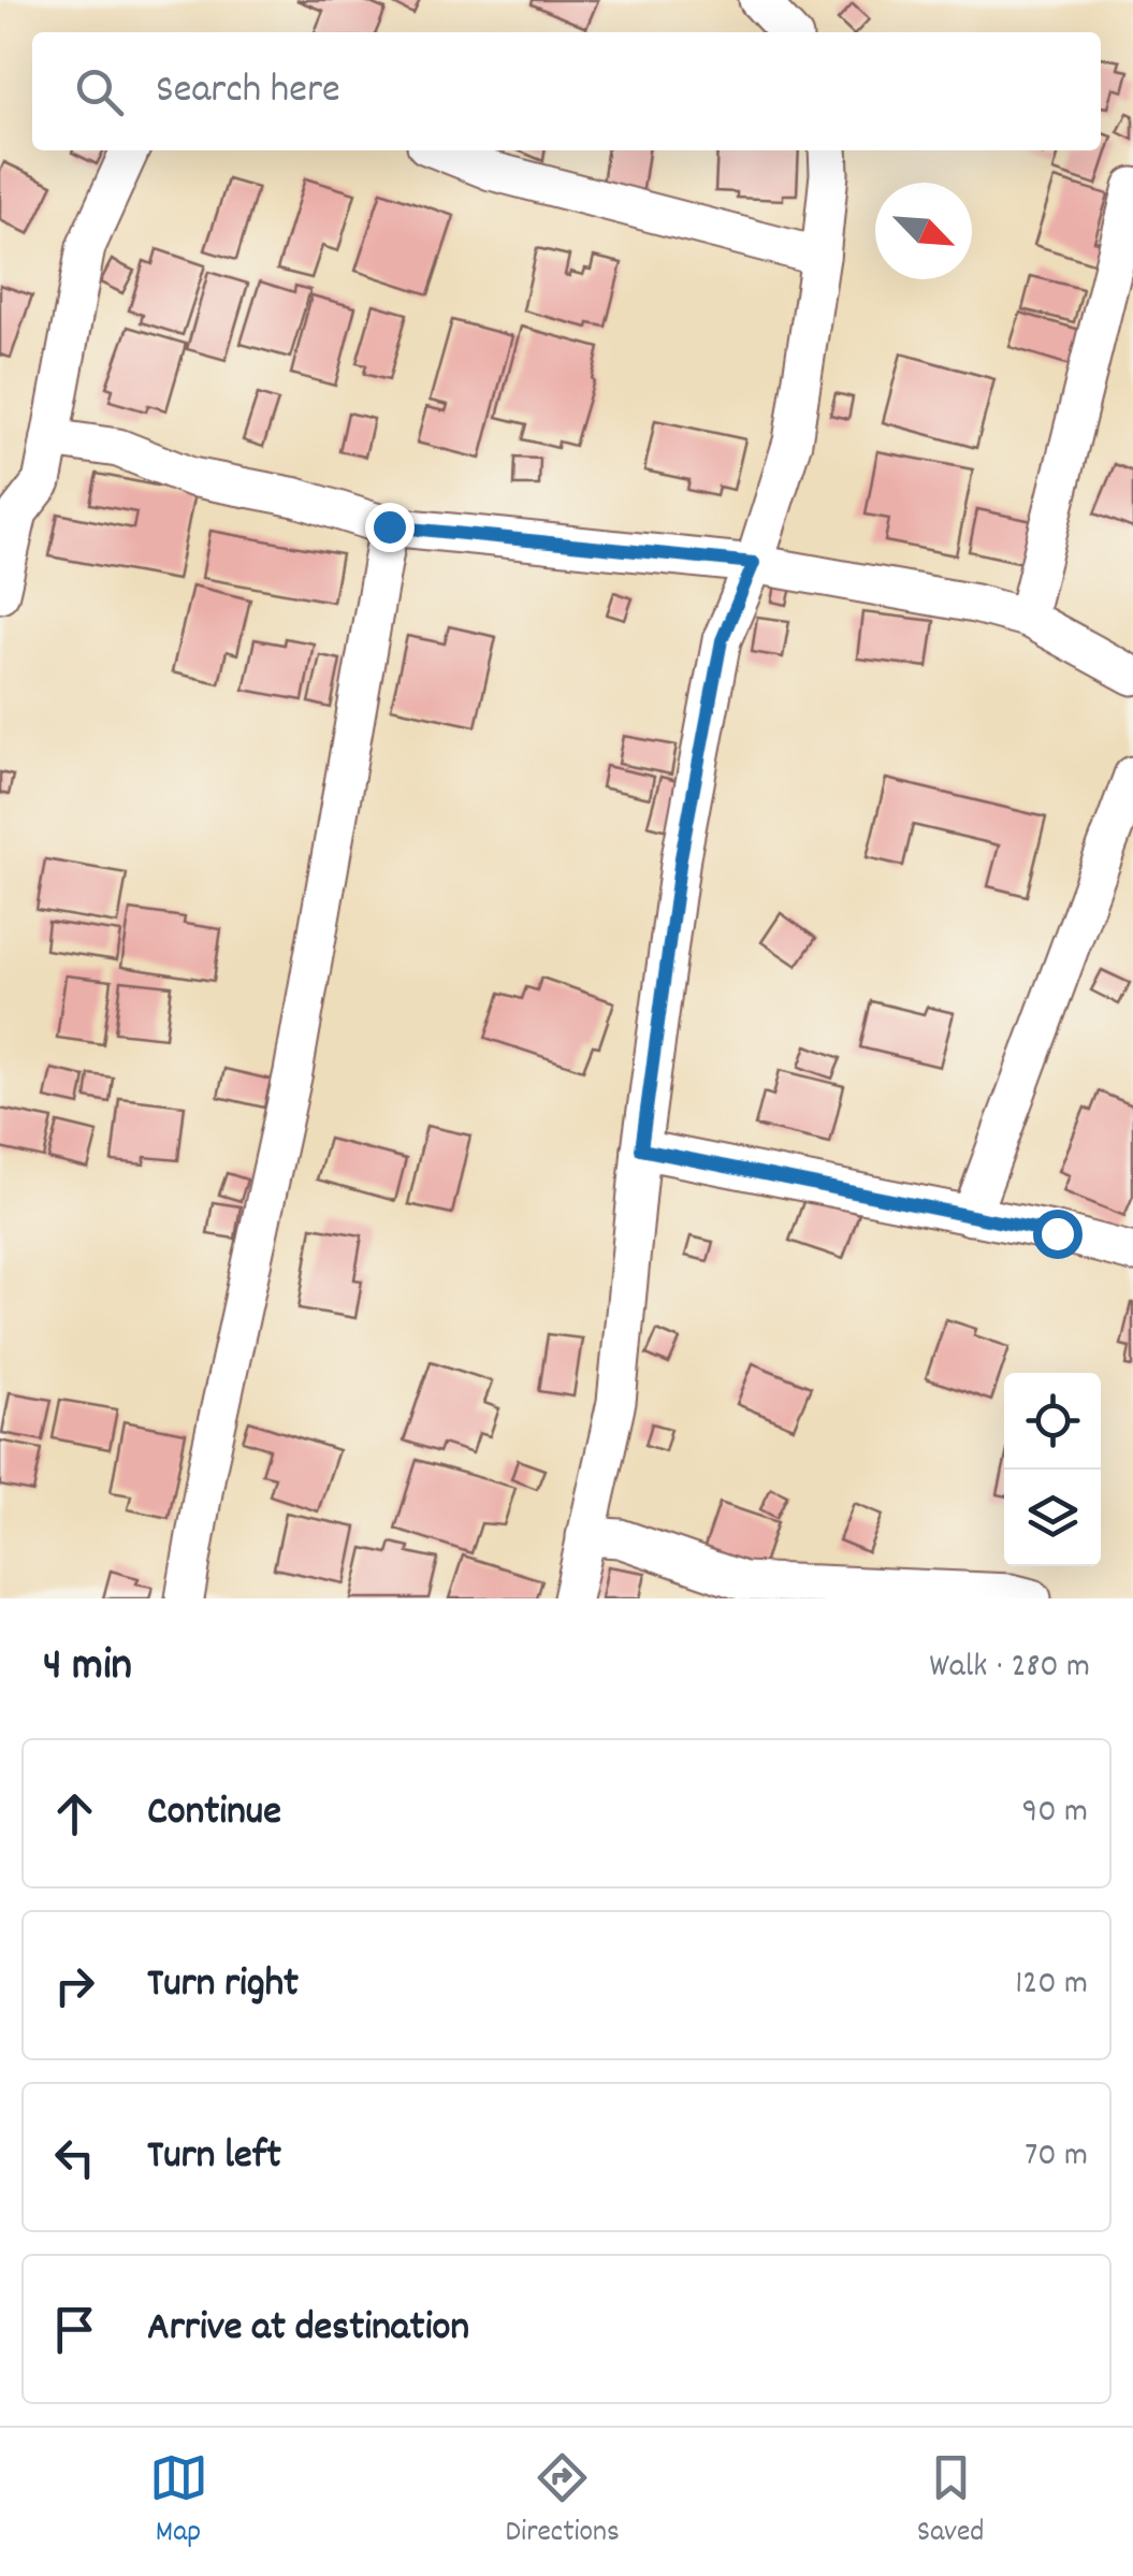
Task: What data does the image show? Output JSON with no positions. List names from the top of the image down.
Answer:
{
  "north": "bottom right",
  "page": {
    "search": "Search here",
    "heading": ["4 min", "Walk · 280 m"],
    "list": [
      ["Continue", "90 m"],
      ["Turn right", "120 m"],
      ["Turn left", "70 m"],
      "Arrive at destination"
    ],
    "nav": ["Map", "Directions", "Saved"]
  }
}
